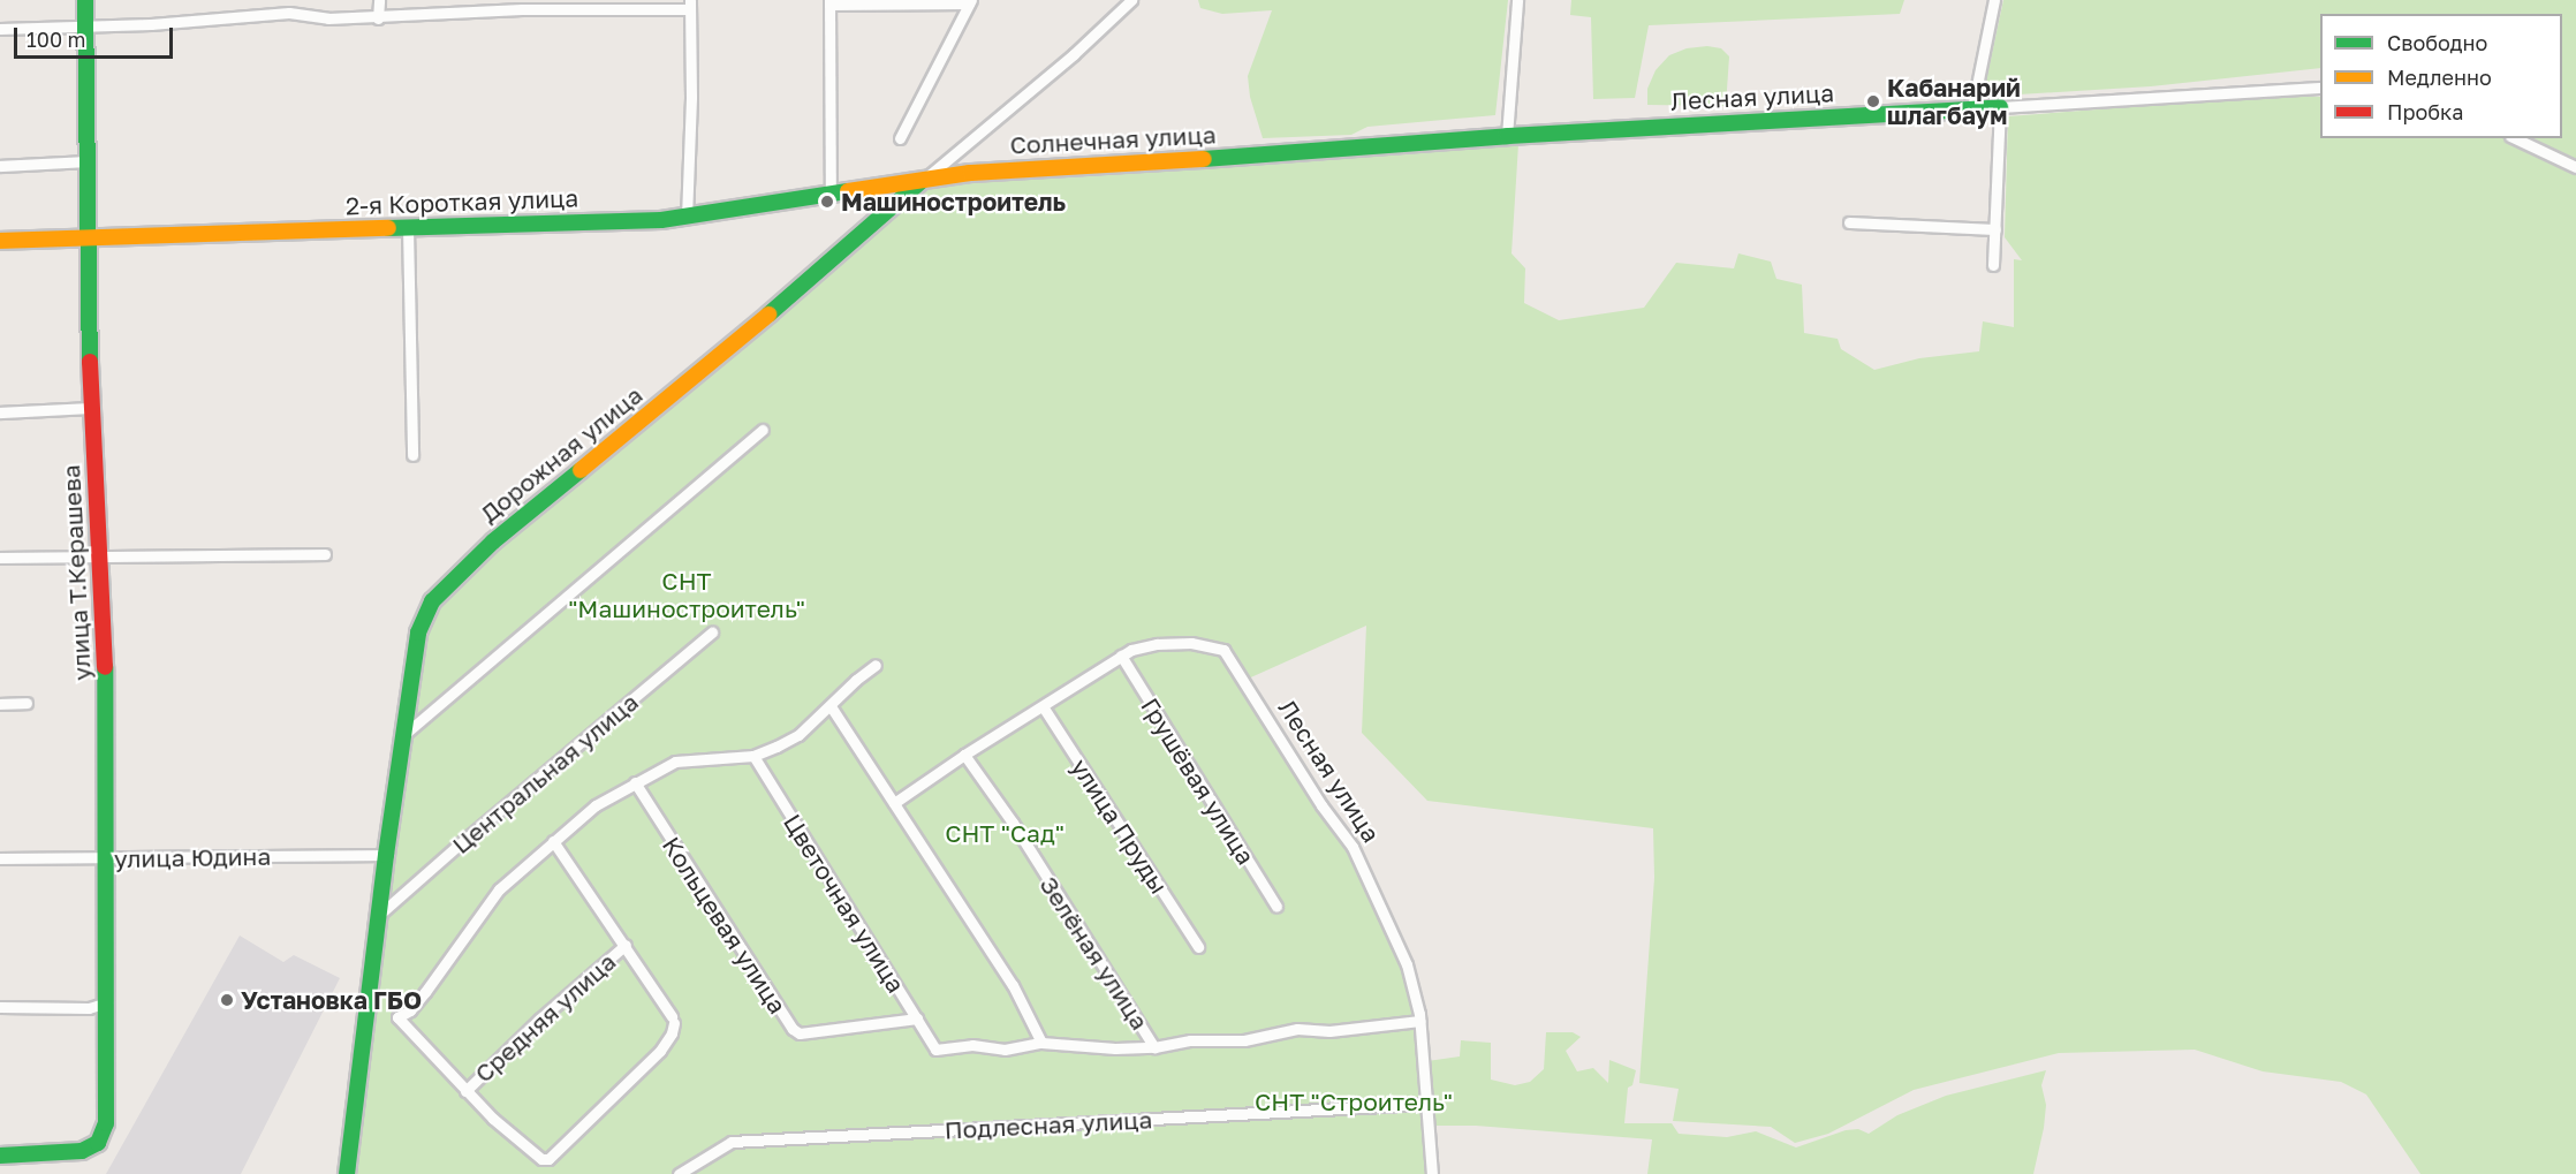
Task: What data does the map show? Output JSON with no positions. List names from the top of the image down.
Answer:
{
  "streets": {
    "street": [
      "Лесная улица",
      "Солнечная улица",
      "2-я Короткая улица",
      "Дорожная улица",
      "улица Т.Керашева",
      "Центральная улица",
      "Грушёвая улица",
      "улица Пруды",
      "улица Юдина",
      "Цветочная улица",
      "Кольцевая улица",
      "Зелёная улица",
      "Средняя улица",
      "Подлесная улица"
    ]
  },
  "crossings": [
    ["Лесная улица", "Солнечная улица"],
    ["Лесная улица", "Грушёвая улица"],
    ["Солнечная улица", "2-я Короткая улица"],
    ["Солнечная улица", "Дорожная улица"],
    ["2-я Короткая улица", "Дорожная улица"],
    ["2-я Короткая улица", "улица Т.Керашева"],
    ["Дорожная улица", "Центральная улица"],
    ["Дорожная улица", "улица Юдина"],
    ["улица Т.Керашева", "улица Юдина"],
    ["Цветочная улица", "Кольцевая улица"]
  ],
  "parks": ["СНТ \"Машиностроитель\"", "СНТ \"Сад\"", "СНТ \"Строитель\""],
  "places": ["Кабанарий шлагбаум", "Машиностроитель", "Установка ГБО"],
  "legend": ["Свободно", "Медленно", "Пробка"],
  "scale_bar": "100 m"
}
